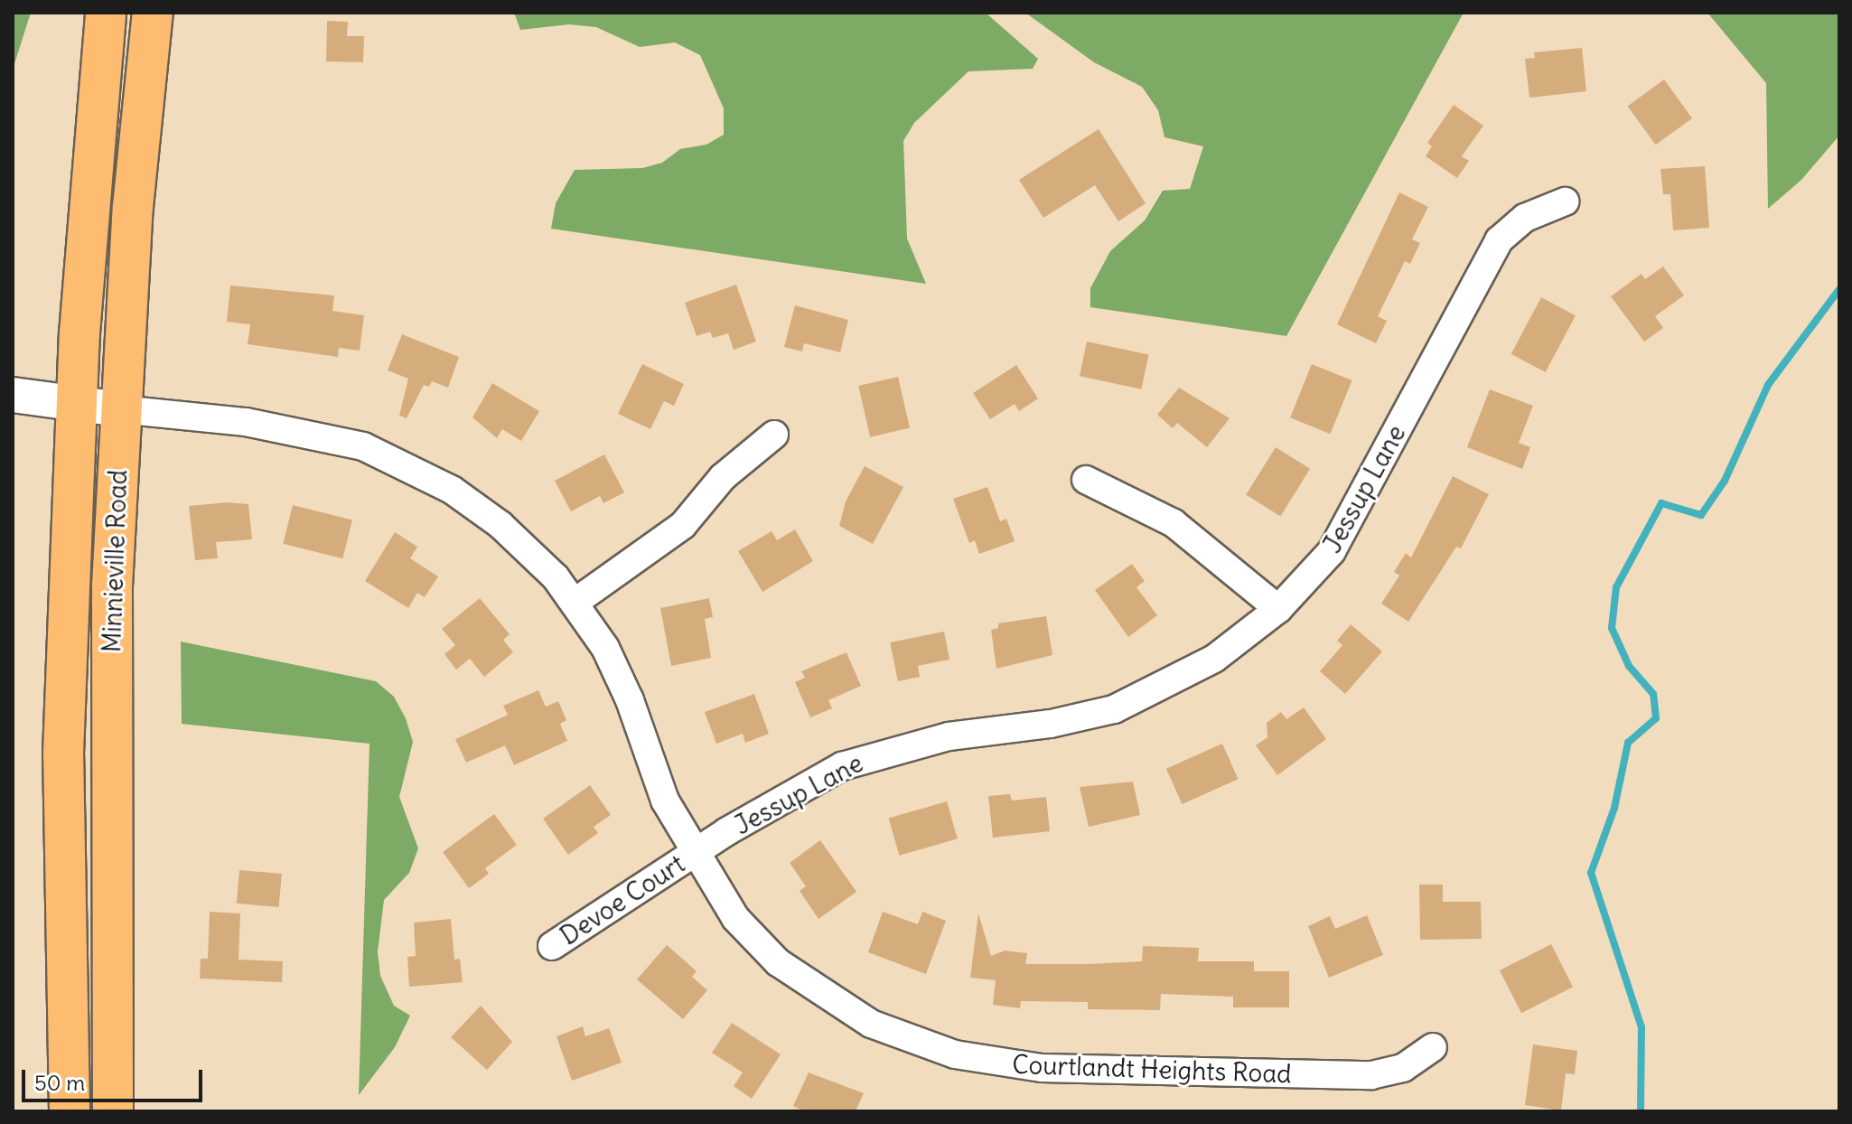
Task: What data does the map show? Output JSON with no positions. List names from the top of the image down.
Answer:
{
  "streets": {
    "main road": ["Minnieville Road"],
    "street": ["Jessup Lane", "Devoe Court", "Courtlandt Heights Road"]
  },
  "crossings": [
    ["Jessup Lane", "Devoe Court"],
    ["Jessup Lane", "Courtlandt Heights Road"],
    ["Minnieville Road", "Courtlandt Heights Road"],
    ["Devoe Court", "Courtlandt Heights Road"]
  ],
  "scale_bar": "50 m"
}
